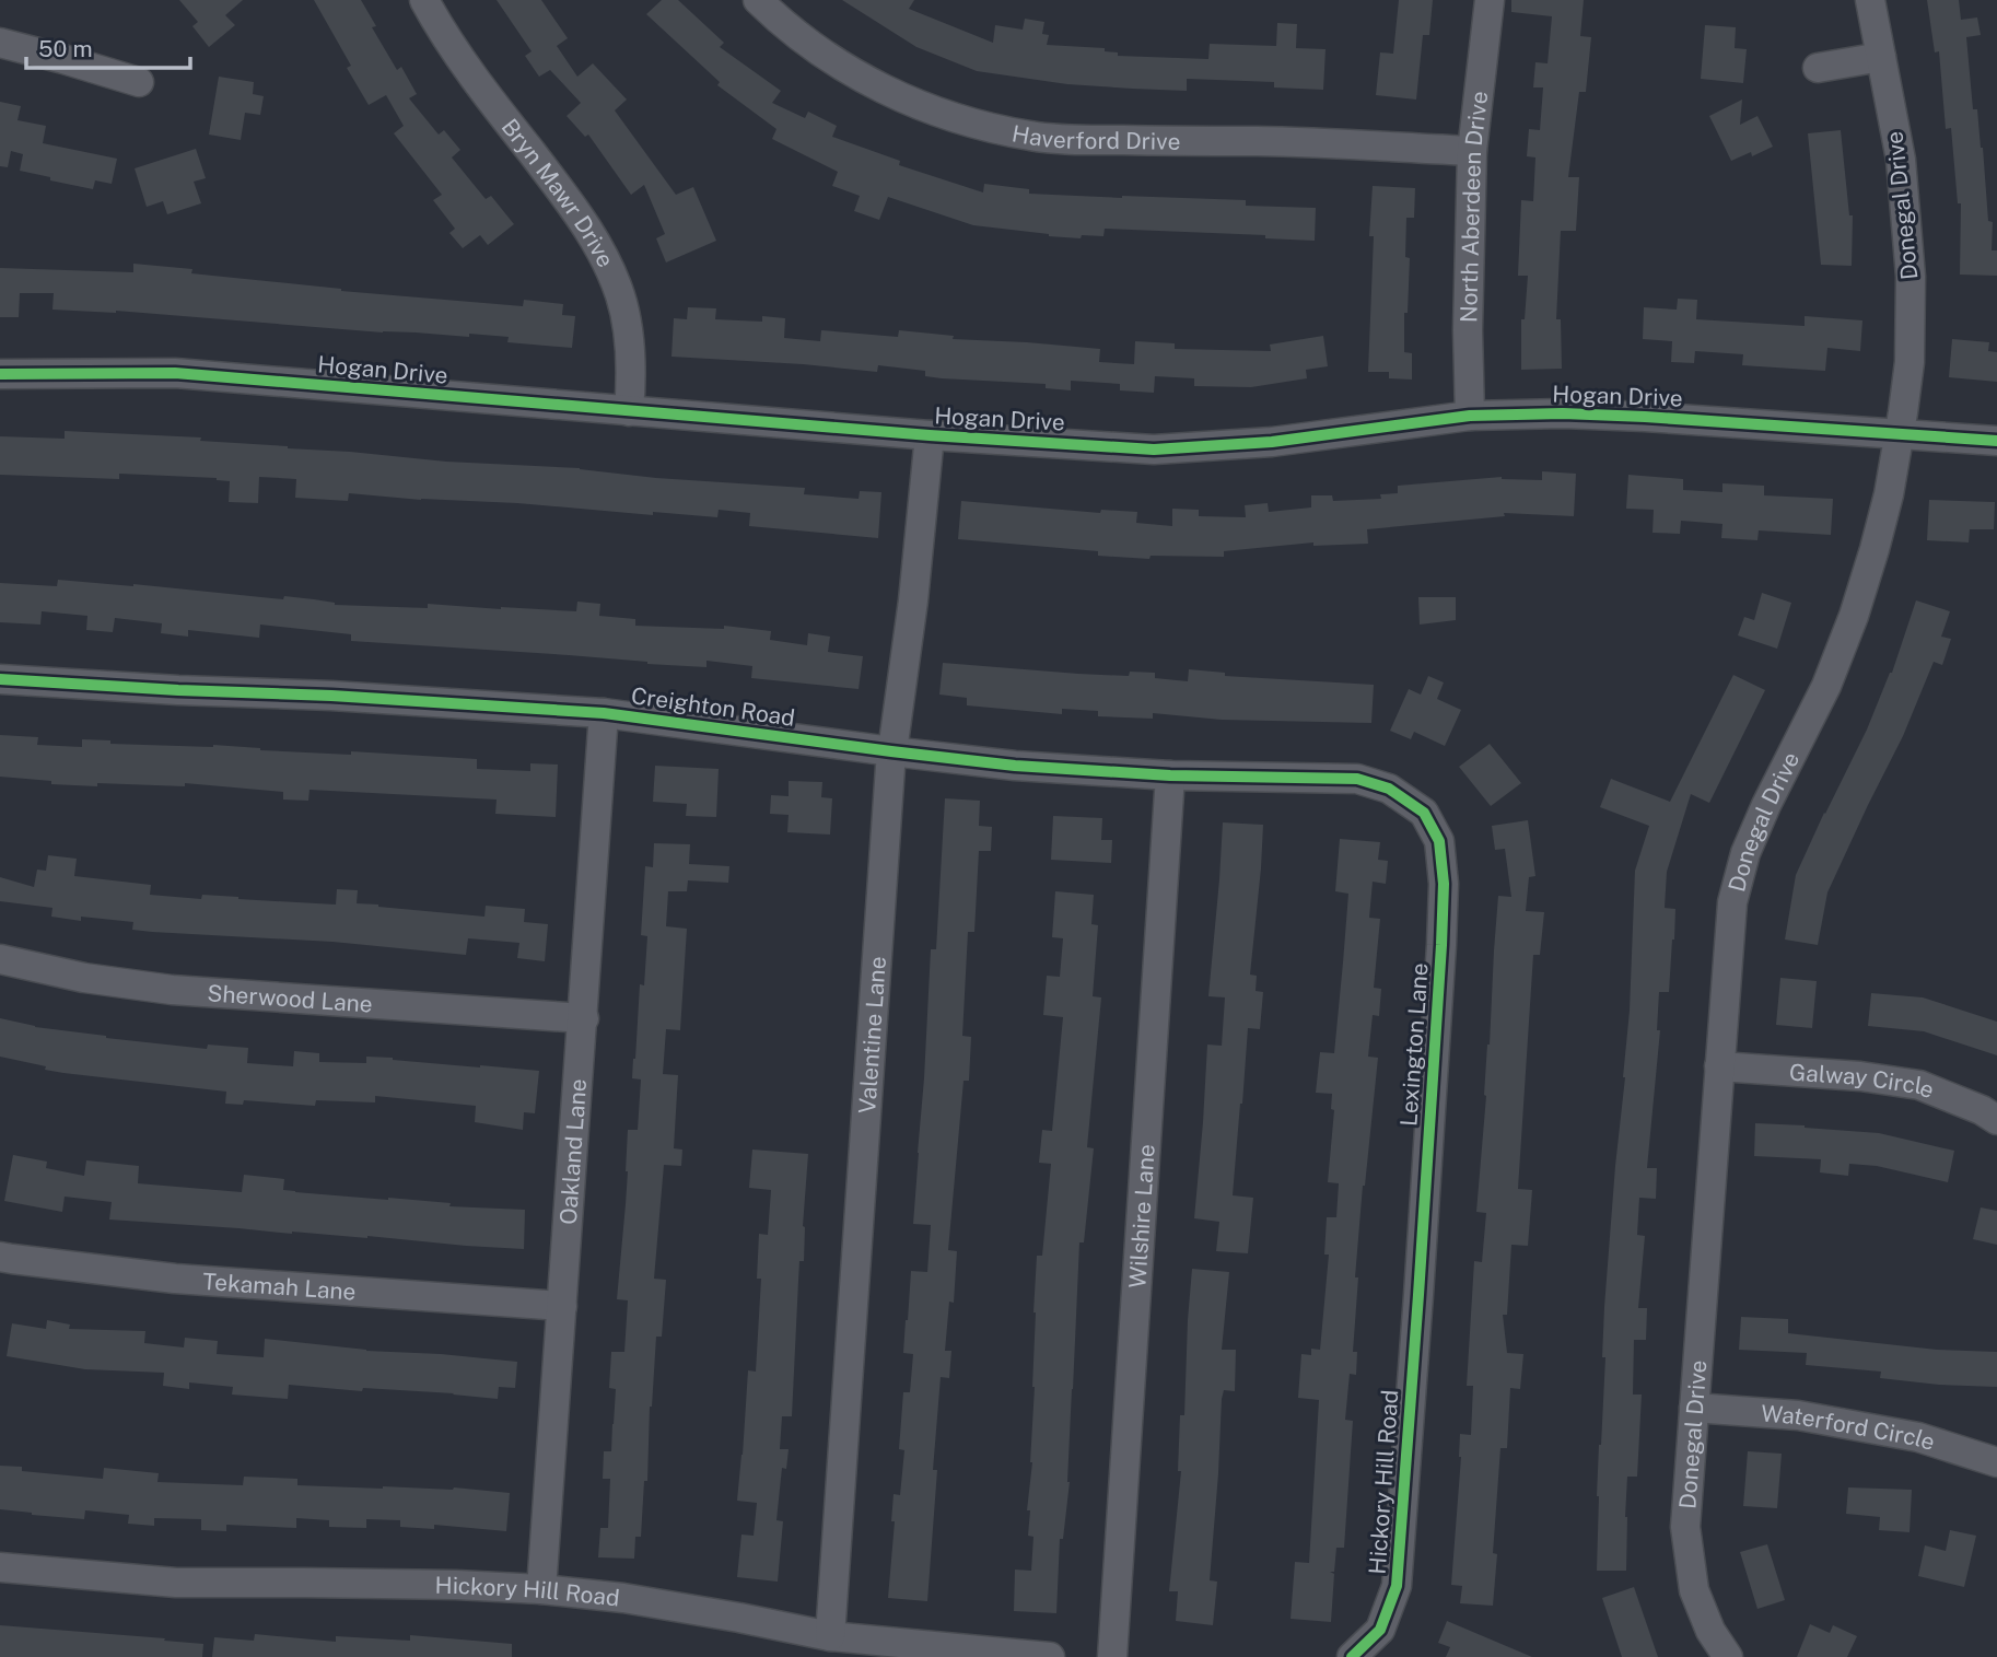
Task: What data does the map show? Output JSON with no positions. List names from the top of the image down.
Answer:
{
  "streets": {
    "street": [
      "Haverford Drive",
      "Bryn Mawr Drive",
      "Donegal Drive",
      "North Aberdeen Drive",
      "Hogan Drive",
      "Creighton Road",
      "Sherwood Lane",
      "Valentine Lane",
      "Lexington Lane",
      "Galway Circle",
      "Oakland Lane",
      "Wilshire Lane",
      "Tekamah Lane",
      "Waterford Circle",
      "Hickory Hill Road"
    ]
  },
  "crossings": [
    ["Haverford Drive", "North Aberdeen Drive"],
    ["Bryn Mawr Drive", "Hogan Drive"],
    ["Donegal Drive", "Hogan Drive"],
    ["Donegal Drive", "Galway Circle"],
    ["Donegal Drive", "Waterford Circle"],
    ["North Aberdeen Drive", "Hogan Drive"],
    ["Hogan Drive", "Valentine Lane"],
    ["Creighton Road", "Valentine Lane"],
    ["Creighton Road", "Lexington Lane"],
    ["Creighton Road", "Oakland Lane"],
    ["Creighton Road", "Wilshire Lane"],
    ["Sherwood Lane", "Oakland Lane"],
    ["Valentine Lane", "Hickory Hill Road"],
    ["Lexington Lane", "Hickory Hill Road"],
    ["Oakland Lane", "Tekamah Lane"],
    ["Oakland Lane", "Hickory Hill Road"]
  ],
  "scale_bar": "50 m"
}
